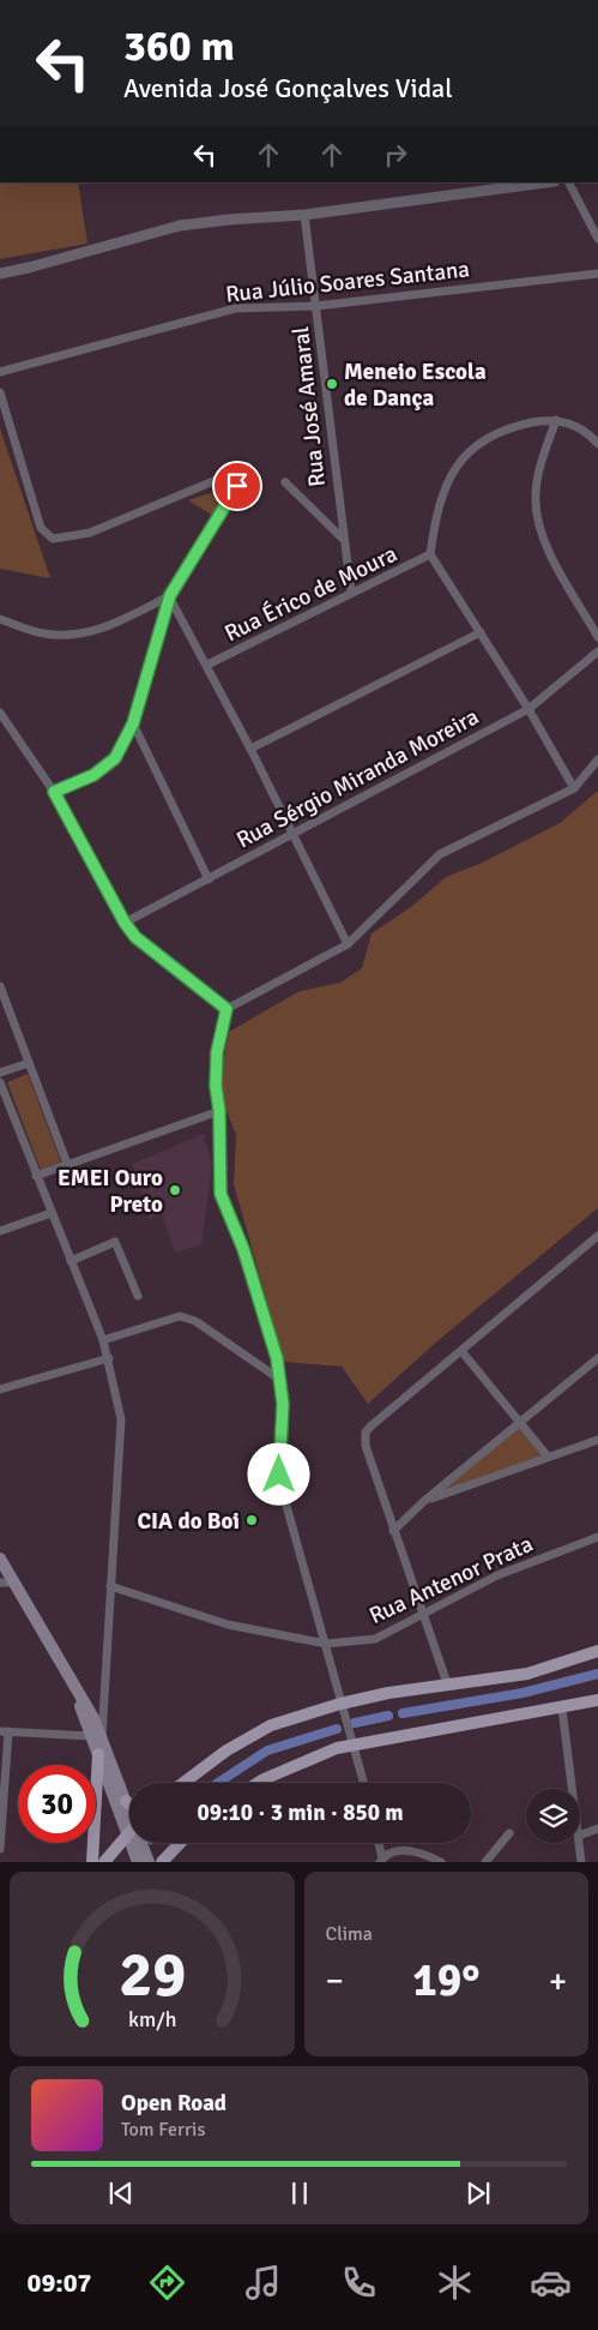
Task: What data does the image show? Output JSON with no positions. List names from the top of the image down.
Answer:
{
  "streets": {
    "street": [
      "Rua Júlio Soares Santana",
      "Rua José Amaral",
      "Rua Érico de Moura",
      "Rua Sérgio Miranda Moreira",
      "Rua Antenor Prata"
    ]
  },
  "crossings": [
    ["Rua Júlio Soares Santana", "Rua José Amaral"],
    ["Rua José Amaral", "Rua Érico de Moura"]
  ],
  "places": ["Meneio Escola de Dança", "EMEI Ouro Preto", "CIA do Boi"],
  "page": {
    "turn": ["360 m", "Avenida José Gonçalves Vidal"],
    "limit": "30",
    "trip": "09:10 · 3 min · 850 m",
    "tile": "Clima",
    "heat": ["−", "19°", "+"],
    "song": ["Open Road", "Tom Ferris"],
    "tabs": "09:07",
    "gauge": ["29", "km/h"]
  }
}
